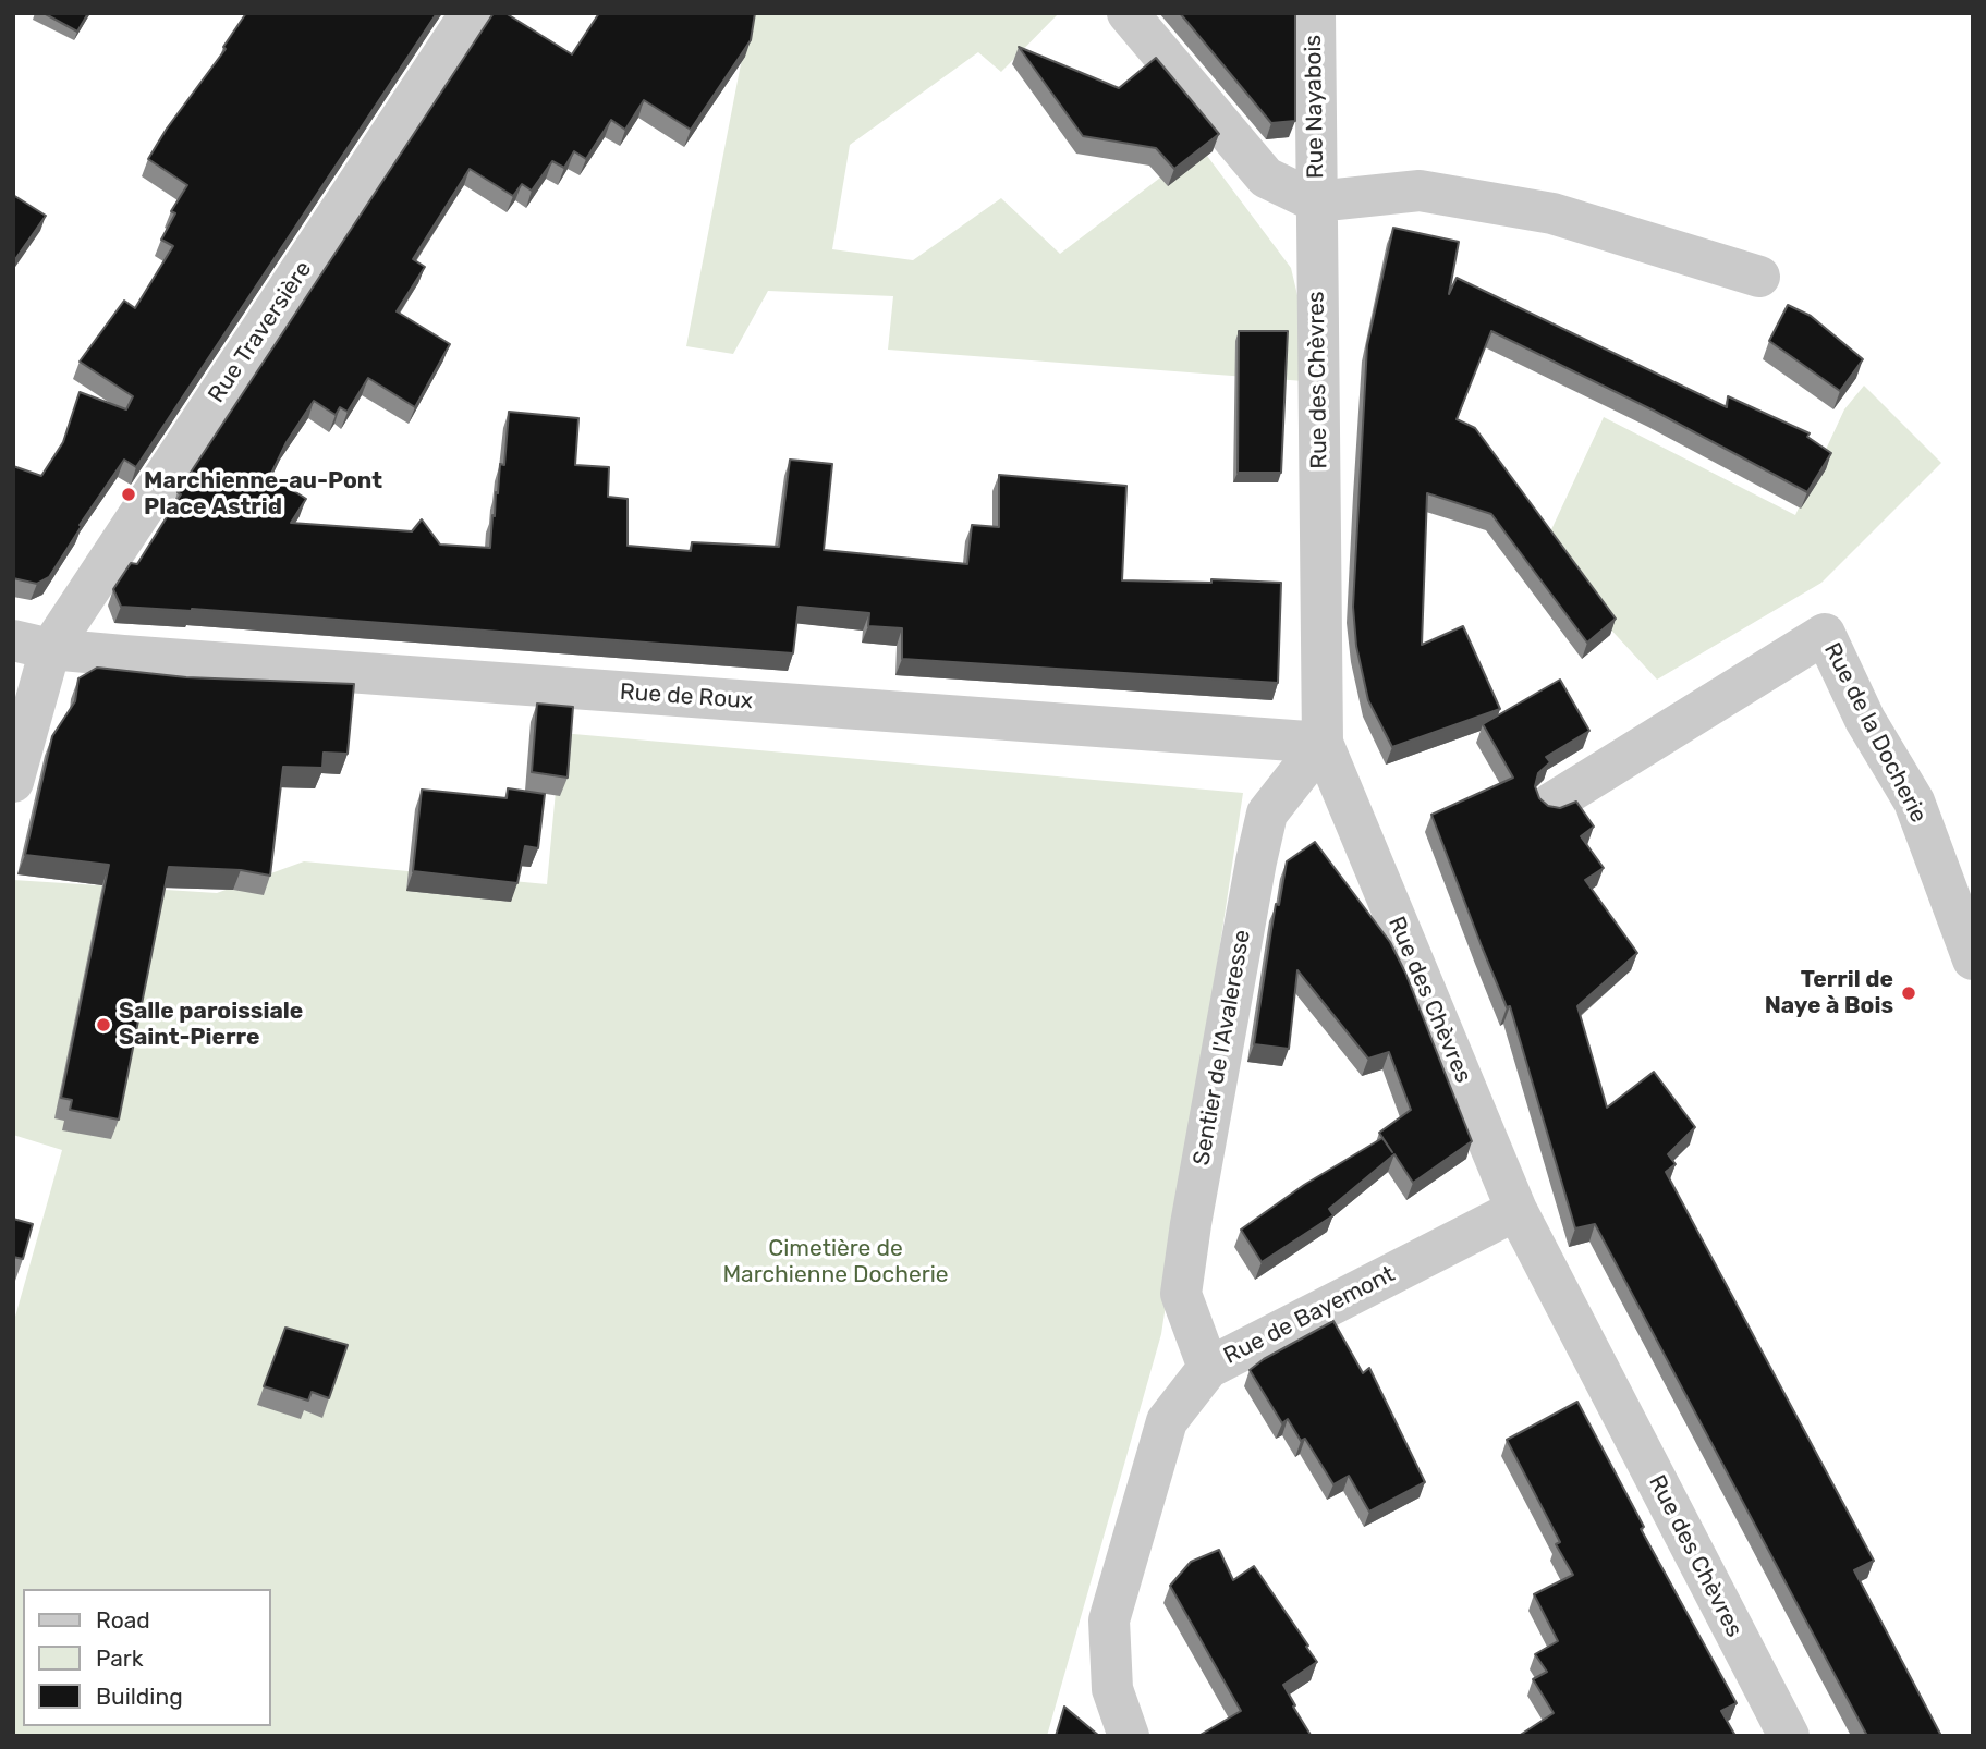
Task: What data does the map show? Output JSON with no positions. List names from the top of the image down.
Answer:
{
  "streets": {
    "street": [
      "Rue Nayabois",
      "Rue Traversière",
      "Rue des Chèvres",
      "Rue de Roux",
      "Rue de la Docherie",
      "Sentier de l'Avaleresse",
      "Rue de Bayemont"
    ]
  },
  "crossings": [
    ["Rue Nayabois", "Rue des Chèvres"],
    ["Rue Traversière", "Rue de Roux"],
    ["Rue des Chèvres", "Rue de Roux"],
    ["Rue des Chèvres", "Sentier de l'Avaleresse"],
    ["Rue des Chèvres", "Rue de Bayemont"],
    ["Rue de Roux", "Sentier de l'Avaleresse"],
    ["Sentier de l'Avaleresse", "Rue de Bayemont"]
  ],
  "parks": ["Cimetière de Marchienne Docherie"],
  "places": ["Marchienne-au-Pont Place Astrid", "Terril de Naye à Bois", "Salle paroissiale Saint-Pierre"],
  "legend": ["Road", "Park", "Building"]
}
